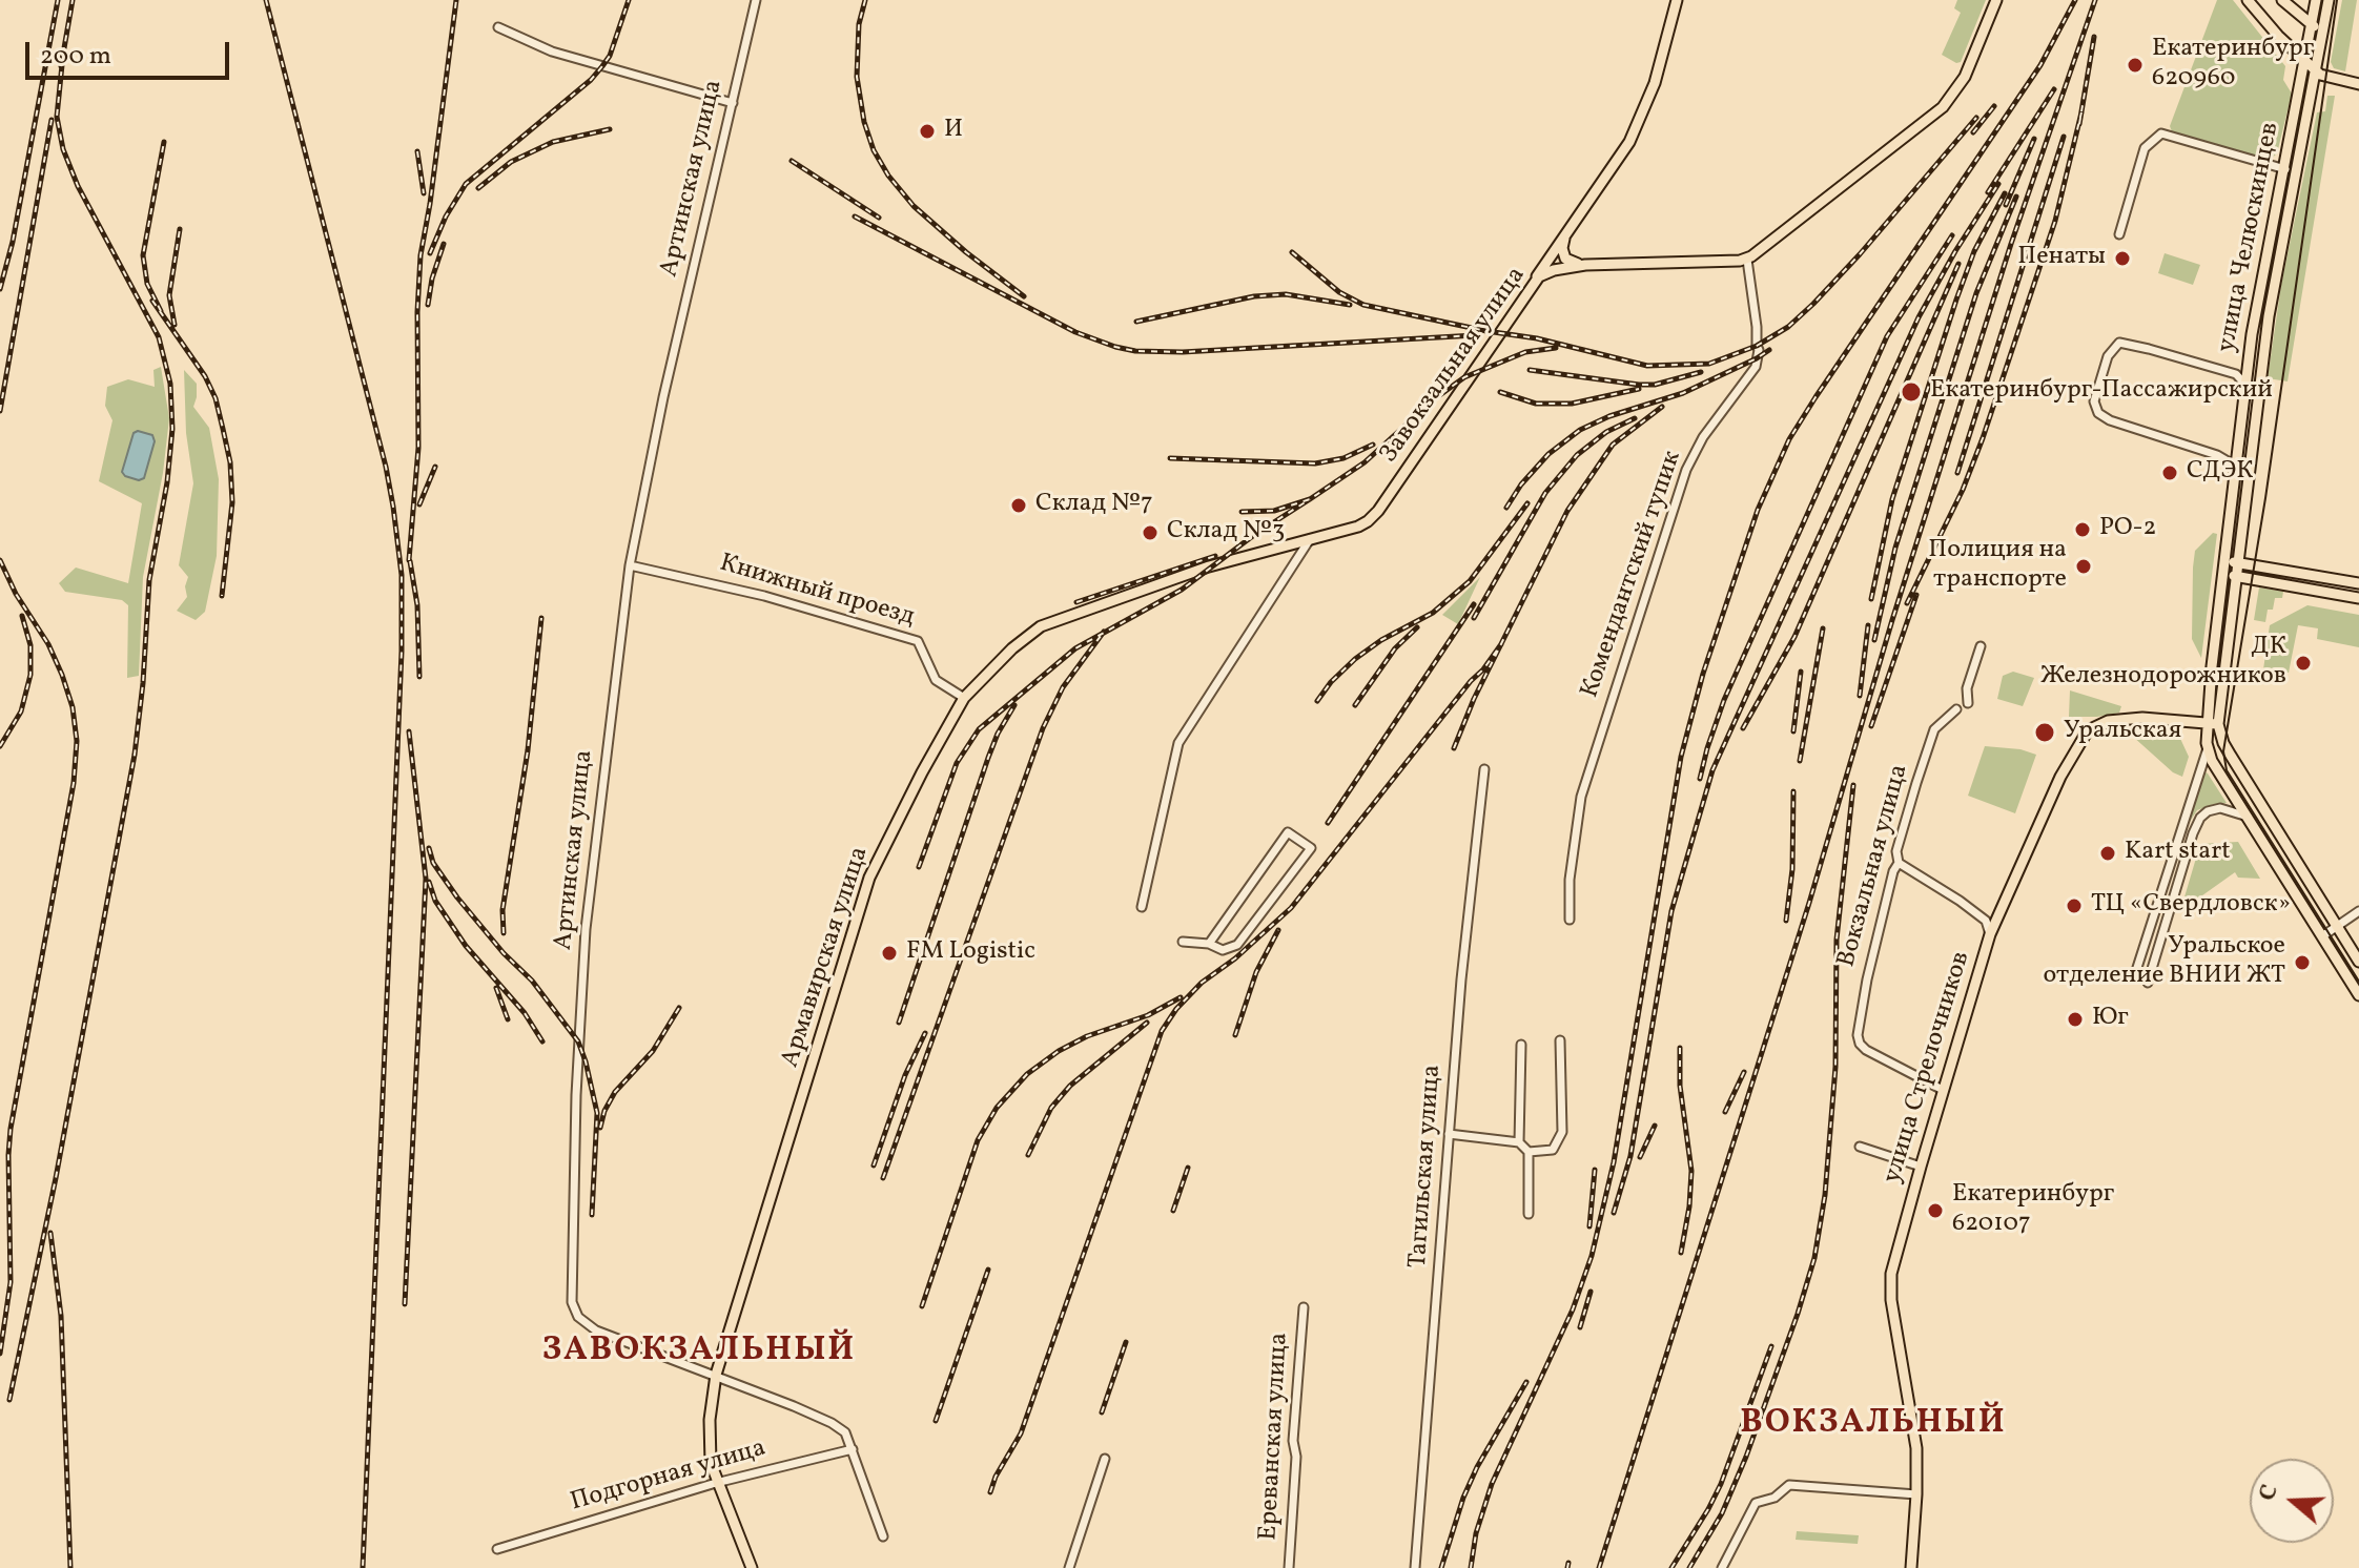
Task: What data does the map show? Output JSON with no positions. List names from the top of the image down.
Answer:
{
  "streets": {
    "main road": [
      "улица Челюскинцев",
      "Завокзальная улица",
      "Армавирская улица",
      "улица Стрелочников"
    ],
    "street": [
      "Артинская улица",
      "Комендантский тупик",
      "Книжный проезд",
      "Вокзальная улица",
      "Тагильская улица",
      "Ереванская улица",
      "Подгорная улица"
    ]
  },
  "crossings": [
    ["Артинская улица", "Книжный проезд"],
    ["Артинская улица", "Армавирская улица"],
    ["Артинская улица", "Подгорная улица"],
    ["улица Челюскинцев", "улица Стрелочников"],
    ["Завокзальная улица", "Комендантский тупик"],
    ["Завокзальная улица", "Армавирская улица"],
    ["Книжный проезд", "Армавирская улица"],
    ["Вокзальная улица", "улица Стрелочников"],
    ["Армавирская улица", "Подгорная улица"]
  ],
  "districts": ["ЗАВОКЗАЛЬНЫЙ", "ВОКЗАЛЬНЫЙ"],
  "places": [
    "Екатеринбург 620960",
    "И",
    "Пенаты",
    "Екатеринбург-Пассажирский",
    "СДЭК",
    "Склад №7",
    "РО-2",
    "Склад №3",
    "Полиция на транспорте",
    "ДК Железнодорожников",
    "Уральская",
    "Kart start",
    "ТЦ «Свердловск»",
    "FM Logistic",
    "Уральское отделение ВНИИ ЖТ",
    "Юг",
    "Екатеринбург 620107"
  ],
  "scale_bar": "200 m",
  "north": "left"
}
